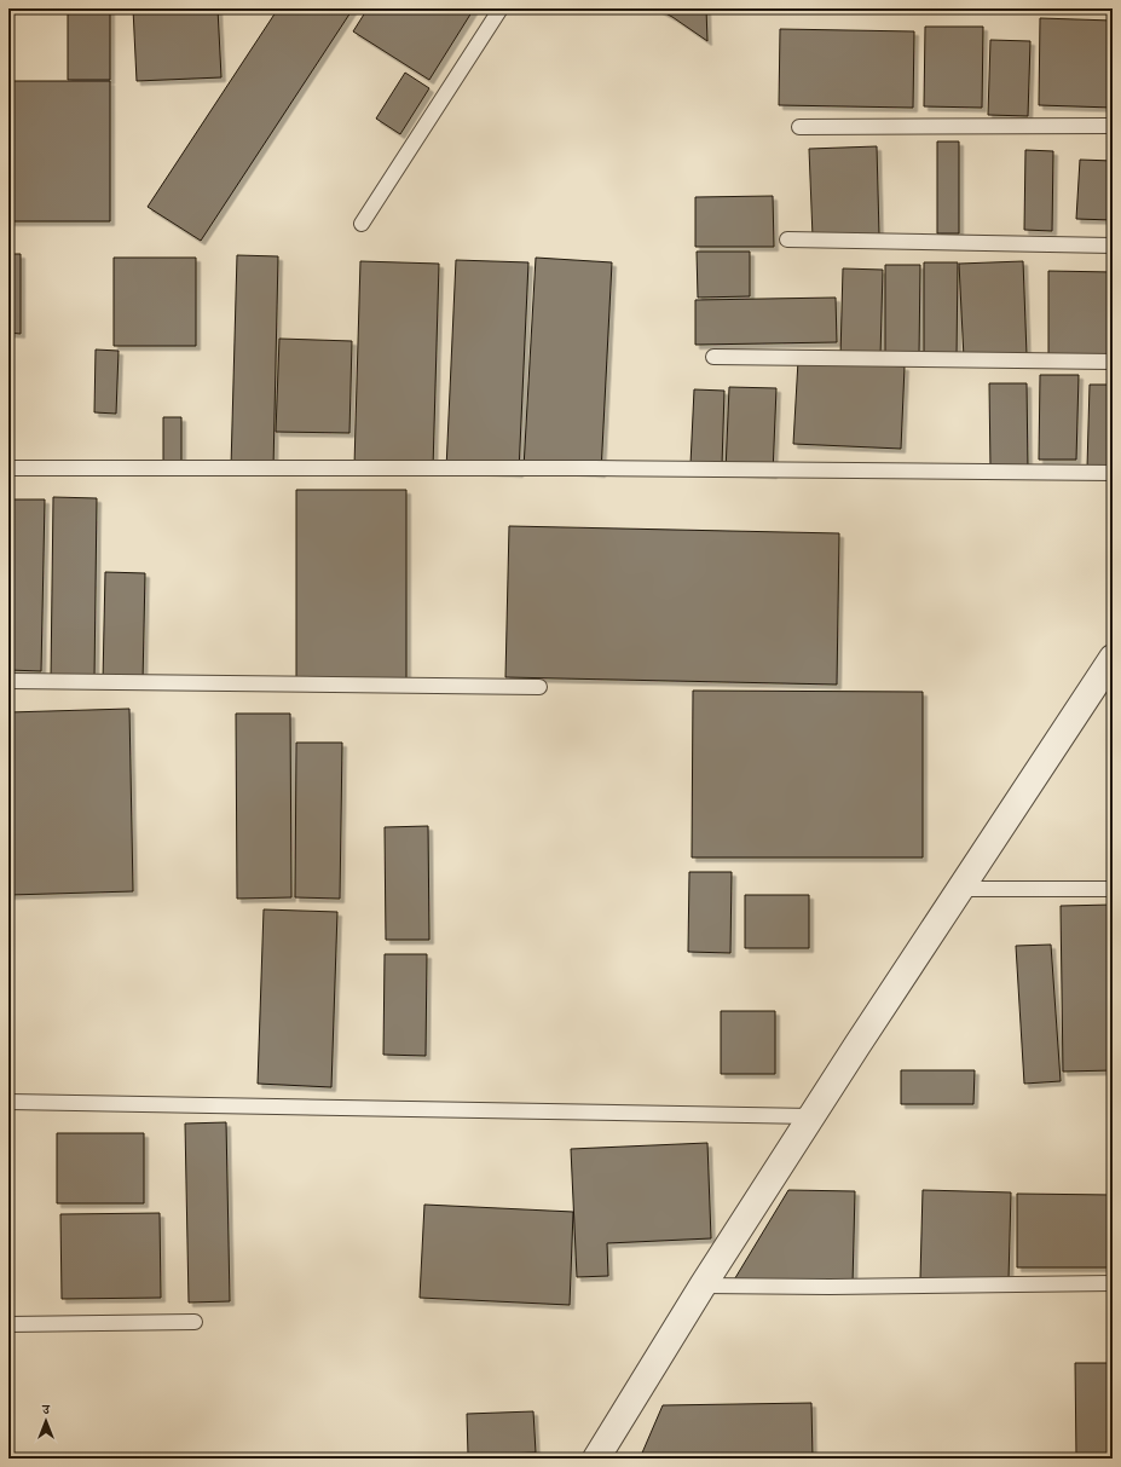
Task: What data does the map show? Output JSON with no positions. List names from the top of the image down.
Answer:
{
  "north": "top"
}
